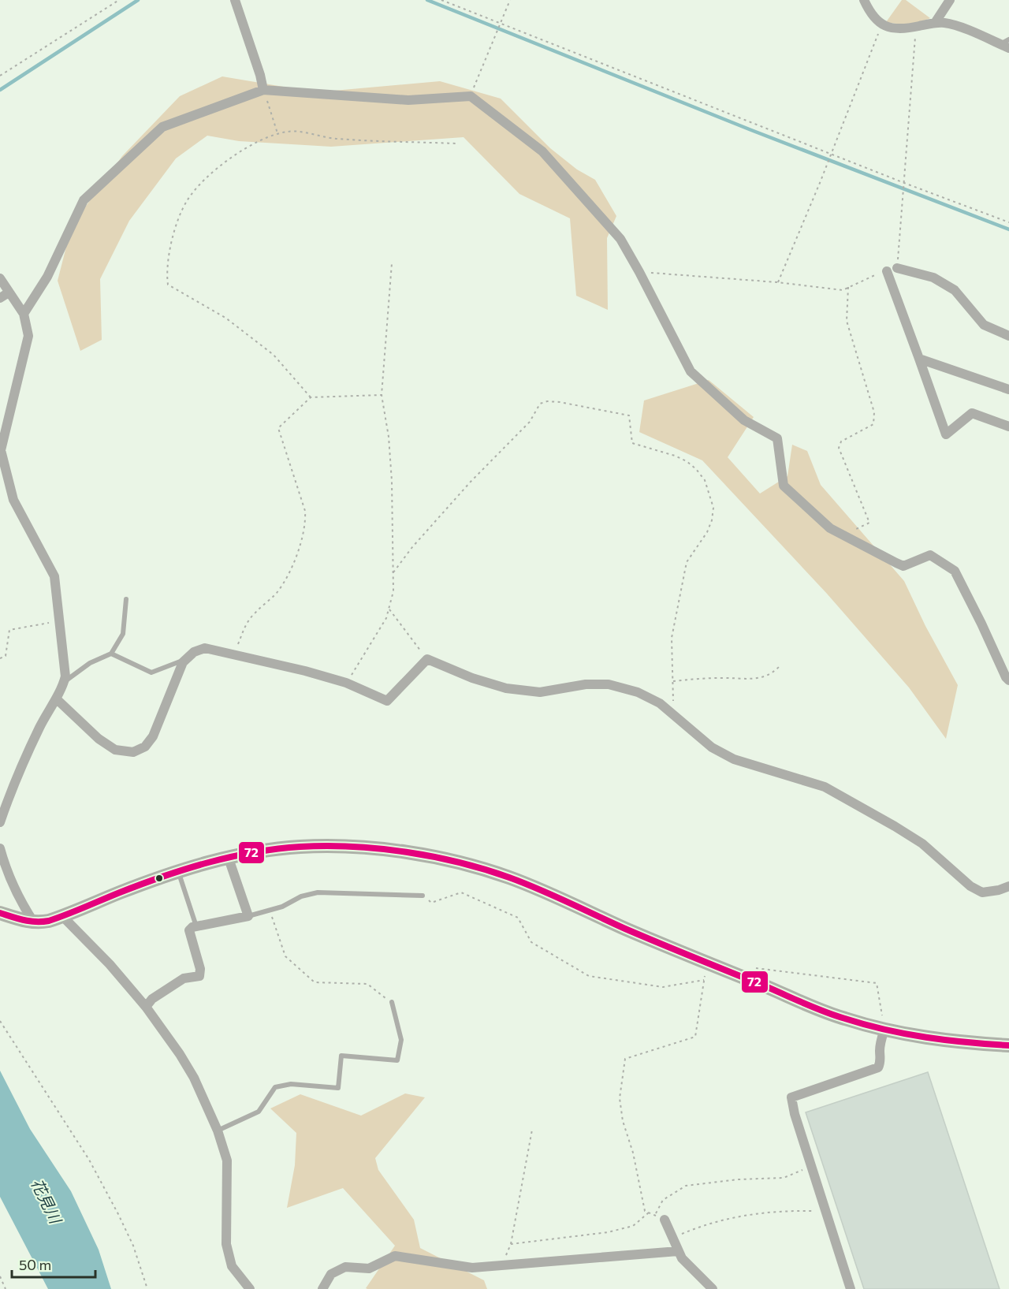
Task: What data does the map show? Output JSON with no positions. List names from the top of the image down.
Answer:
{
  "water": ["花見川"],
  "lines": ["transit line 72"],
  "scale_bar": "50 m"
}
